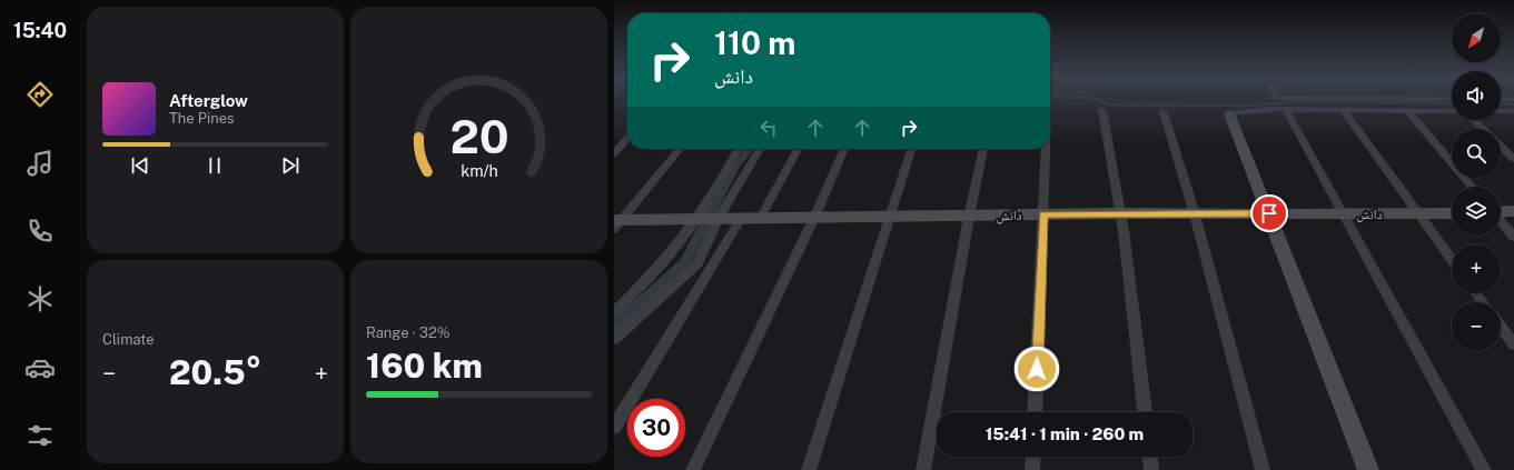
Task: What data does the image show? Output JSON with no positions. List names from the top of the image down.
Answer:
{
  "streets": {
    "main road": ["دانش"]
  },
  "north": "bottom left",
  "page": {
    "tabs": "15:40",
    "map_buttons": ["+", "−"],
    "turn": ["110 m", "دانش"],
    "song": ["Afterglow", "The Pines"],
    "tile": [
      "Climate",
      ["Range · 32%", "160 km"]
    ],
    "heat": ["−", "20.5°", "+"],
    "limit": "30",
    "trip": "15:41 · 1 min · 260 m",
    "gauge": ["20", "km/h"]
  }
}
